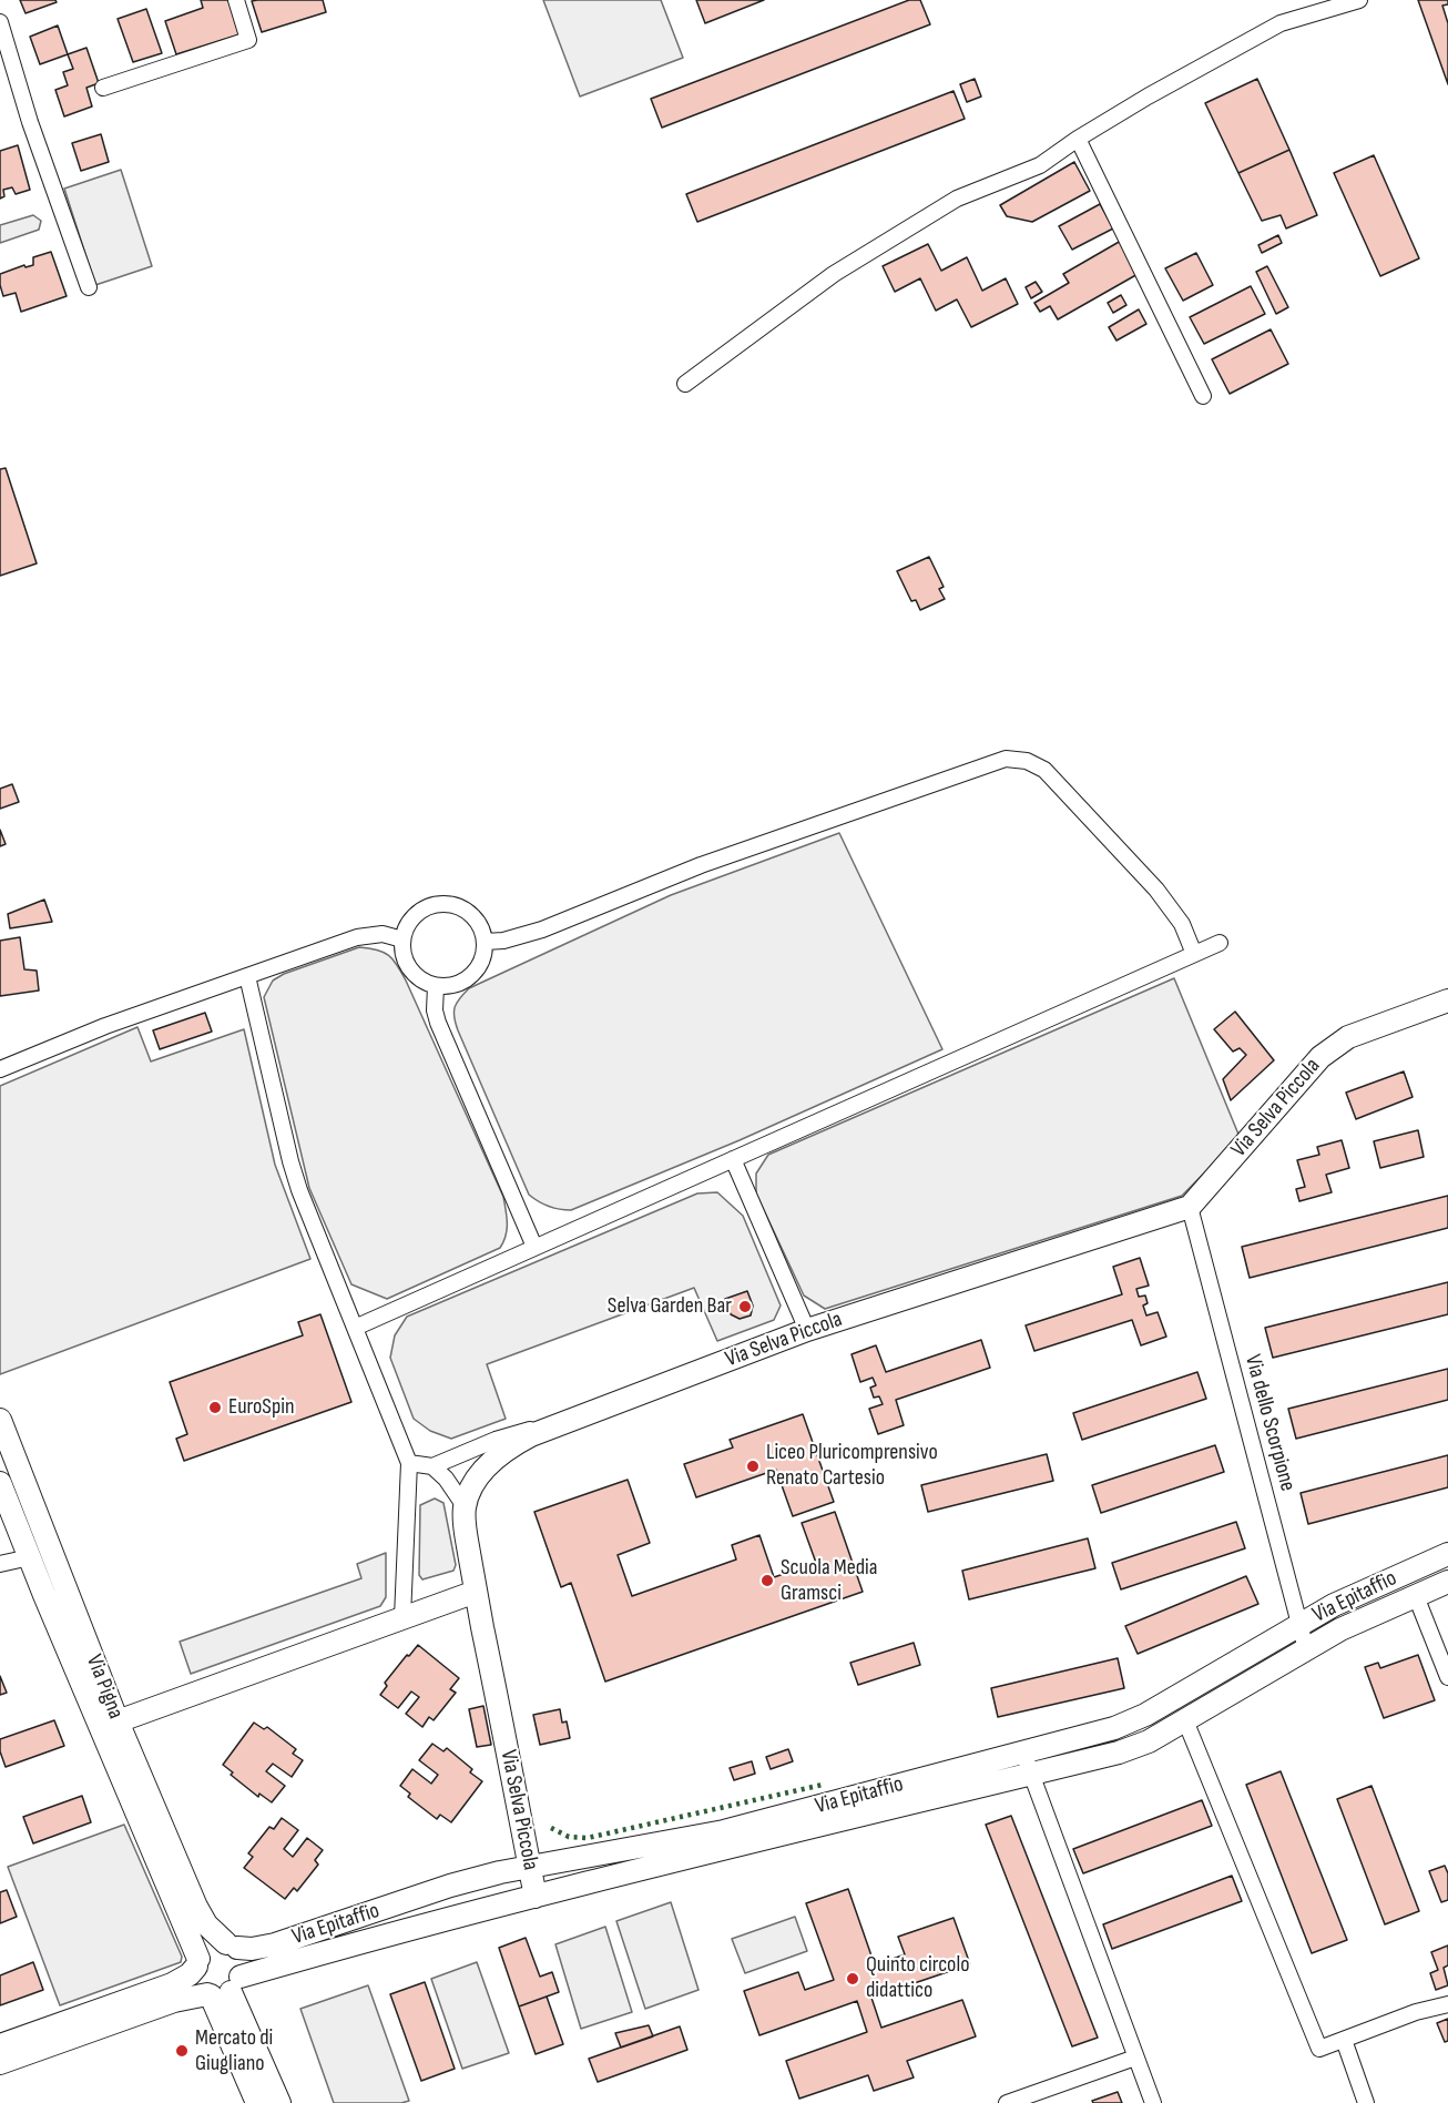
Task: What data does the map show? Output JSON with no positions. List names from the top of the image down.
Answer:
{
  "streets": {
    "street": [
      "Via Selva Piccola",
      "Via dello Scorpione",
      "Via Epitaffio",
      "Via Pigna"
    ]
  },
  "crossings": [
    ["Via Selva Piccola", "Via dello Scorpione"],
    ["Via Selva Piccola", "Via Epitaffio"],
    ["Via dello Scorpione", "Via Epitaffio"],
    ["Via Epitaffio", "Via Pigna"]
  ],
  "places": [
    "Selva Garden Bar",
    "EuroSpin",
    "Liceo Pluricomprensivo Renato Cartesio",
    "Scuola Media Gramsci",
    "Quinto circolo didattico",
    "Mercato di Giugliano"
  ]
}
